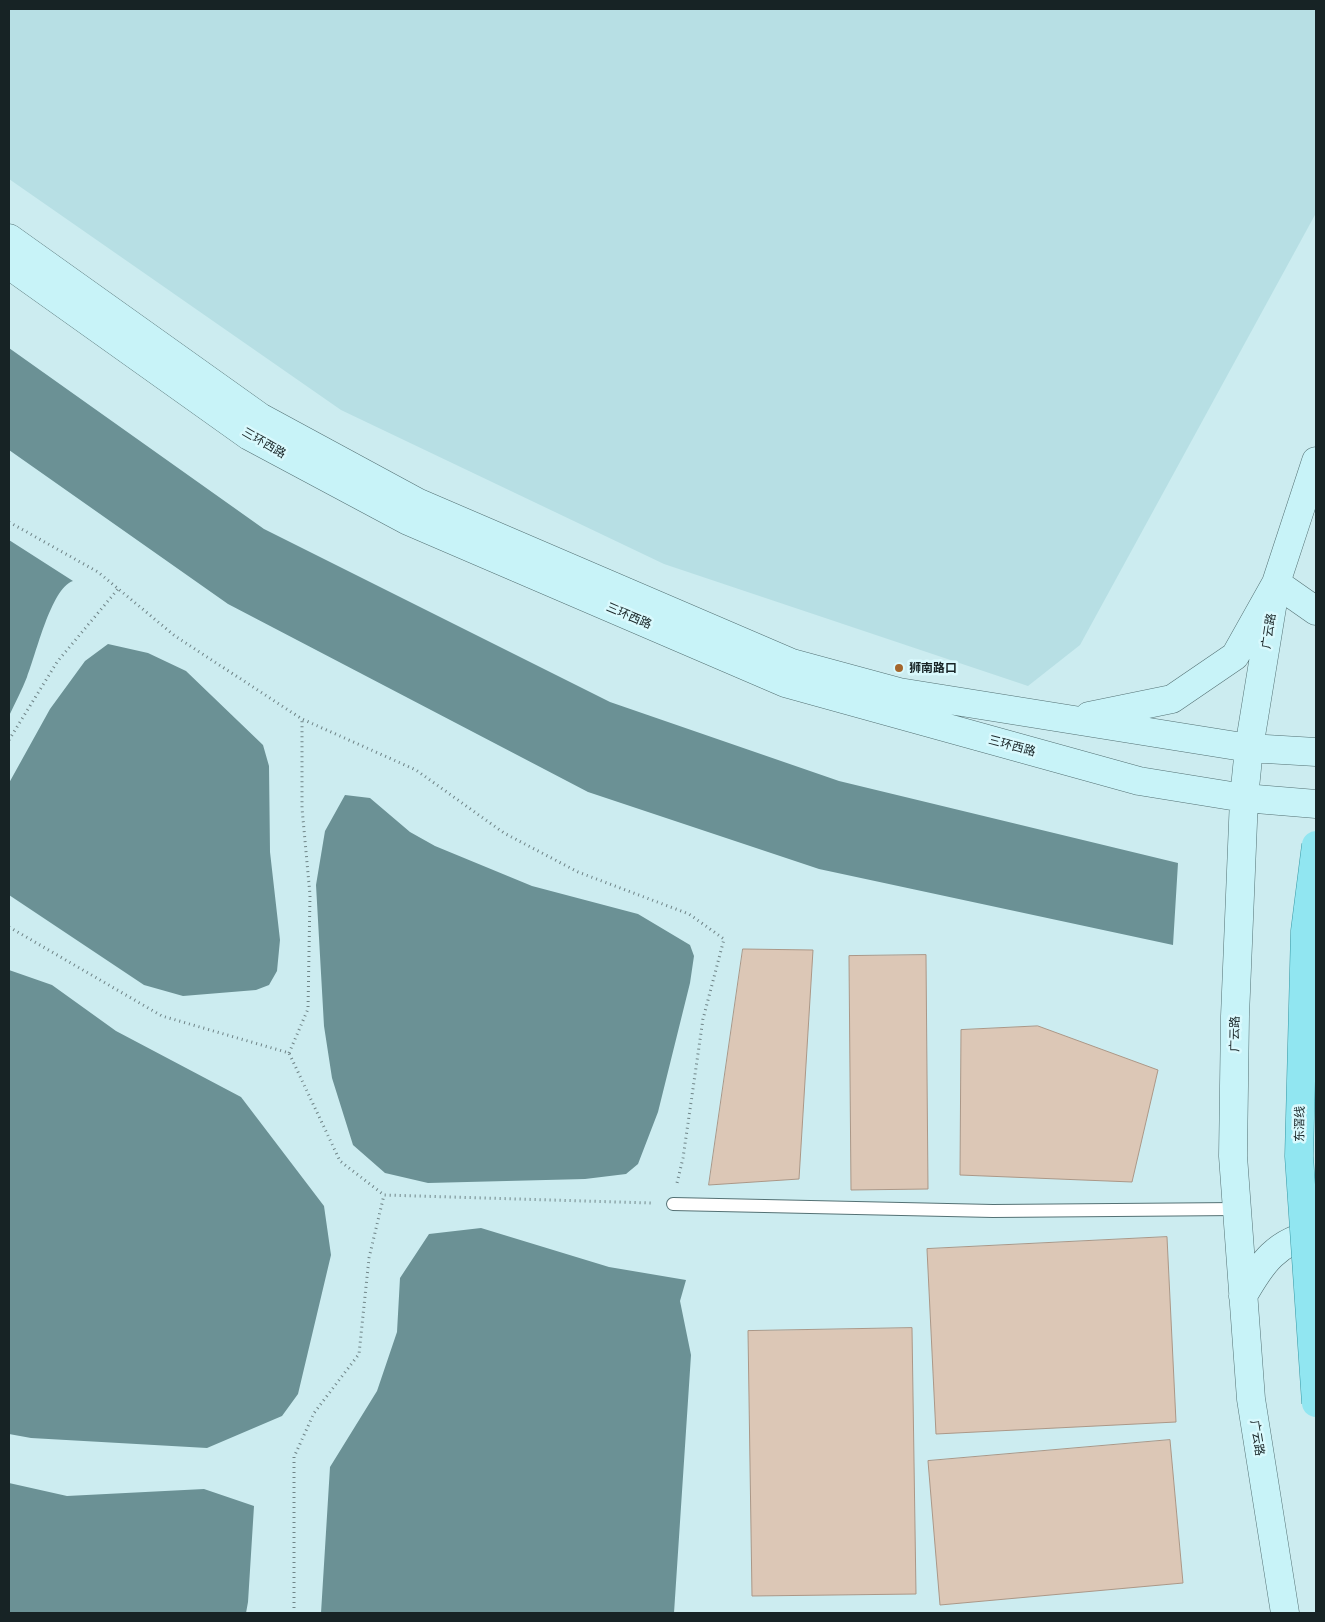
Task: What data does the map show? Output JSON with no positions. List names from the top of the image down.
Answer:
{
  "streets": {
    "main road": ["三环西路", "广云路", "东滘线"]
  },
  "crossings": [
    ["三环西路", "广云路"]
  ],
  "places": ["狮南路口"]
}
